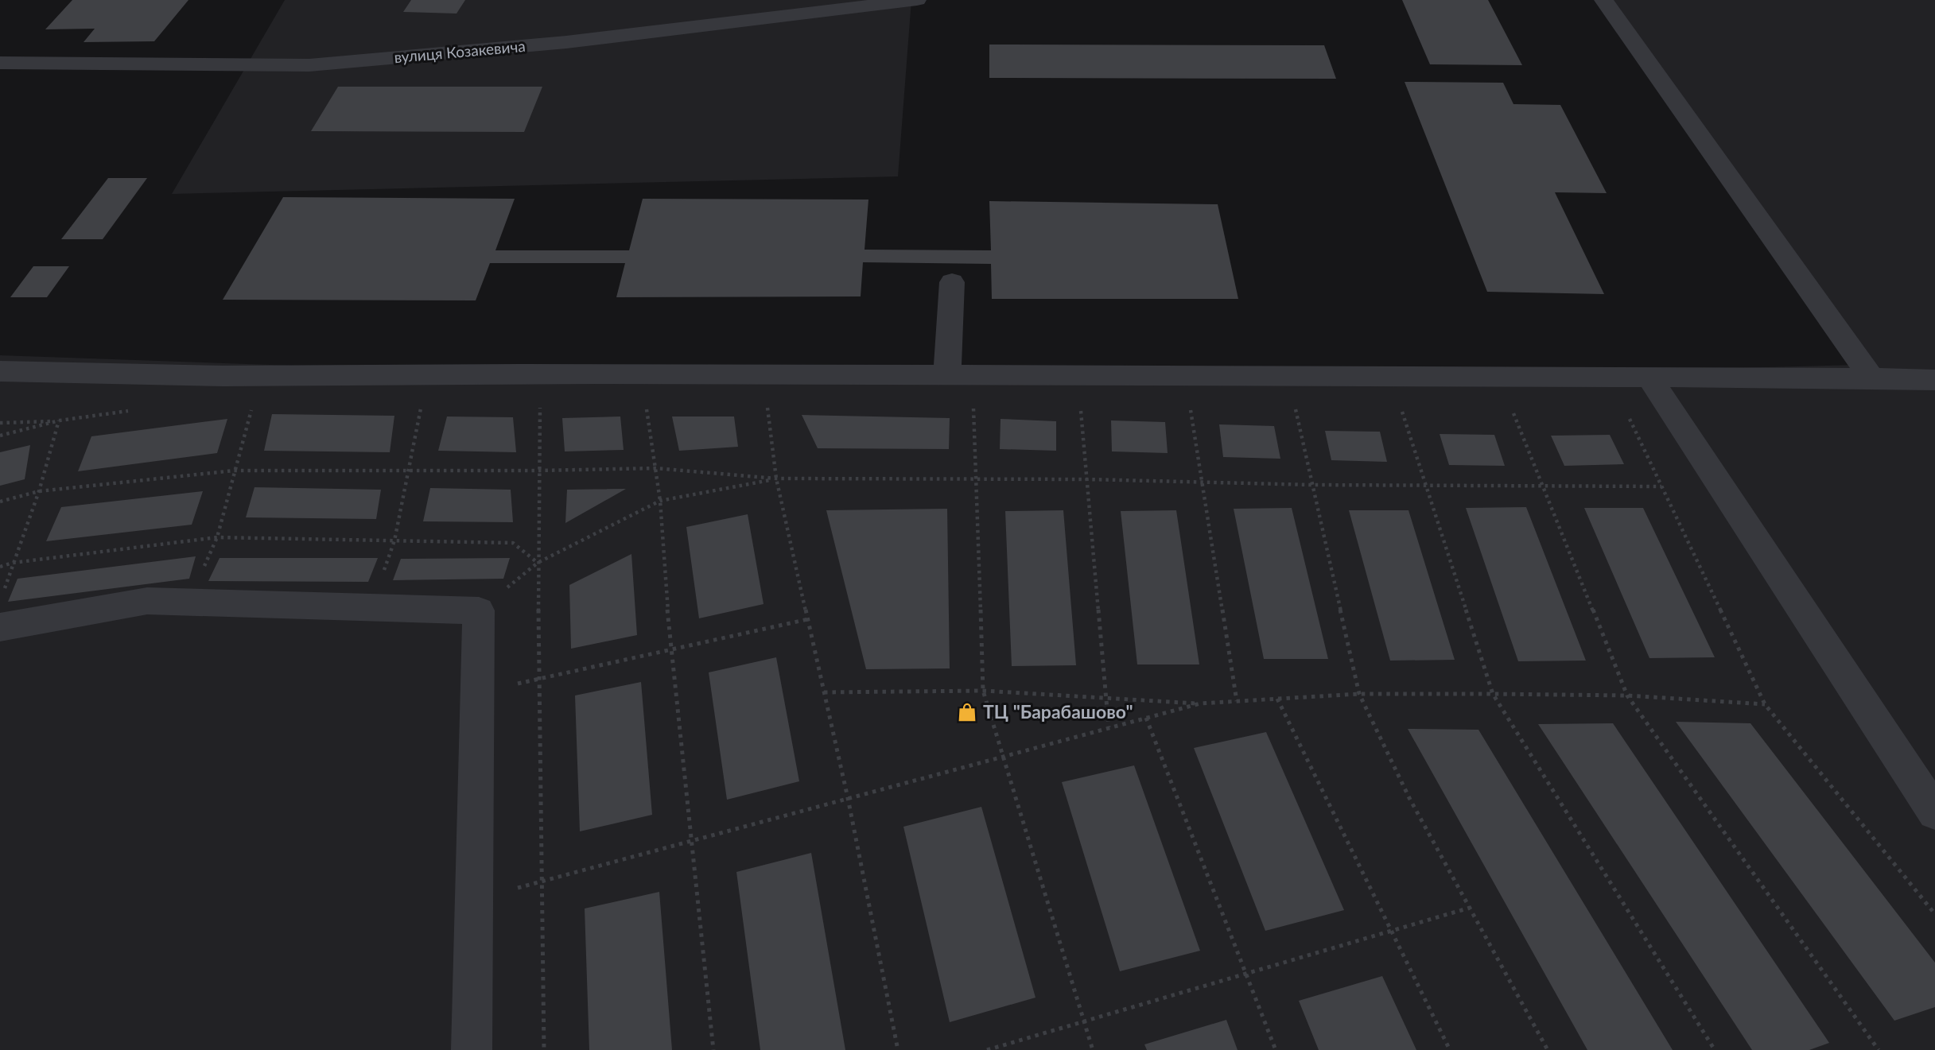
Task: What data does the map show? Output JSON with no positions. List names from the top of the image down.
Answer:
{
  "streets": {
    "street": ["вулиця Козакевича"]
  },
  "places": {
    "shop": ["ТЦ \"Барабашово\""]
  }
}
